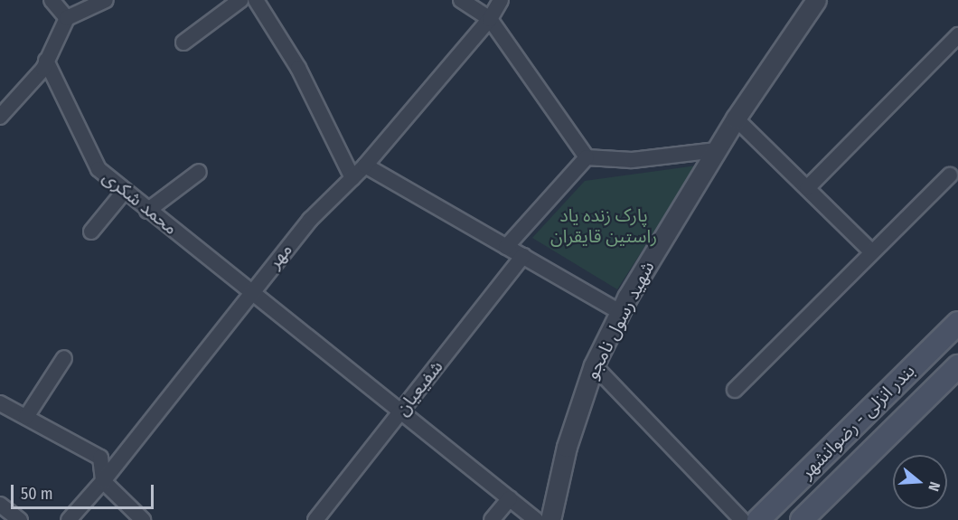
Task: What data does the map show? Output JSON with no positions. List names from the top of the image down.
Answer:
{
  "streets": {
    "main road": ["بندر انزلی - رضوانشهر"],
    "street": [
      "محمد شکری",
      "مهر",
      "شهید رسول نامجو",
      "شفیعیان"
    ]
  },
  "crossings": [
    ["محمد شکری", "مهر"],
    ["محمد شکری", "شفیعیان"]
  ],
  "parks": ["پارک زنده یاد راستین قایقران"],
  "scale_bar": "50 m",
  "north": "right"
}
